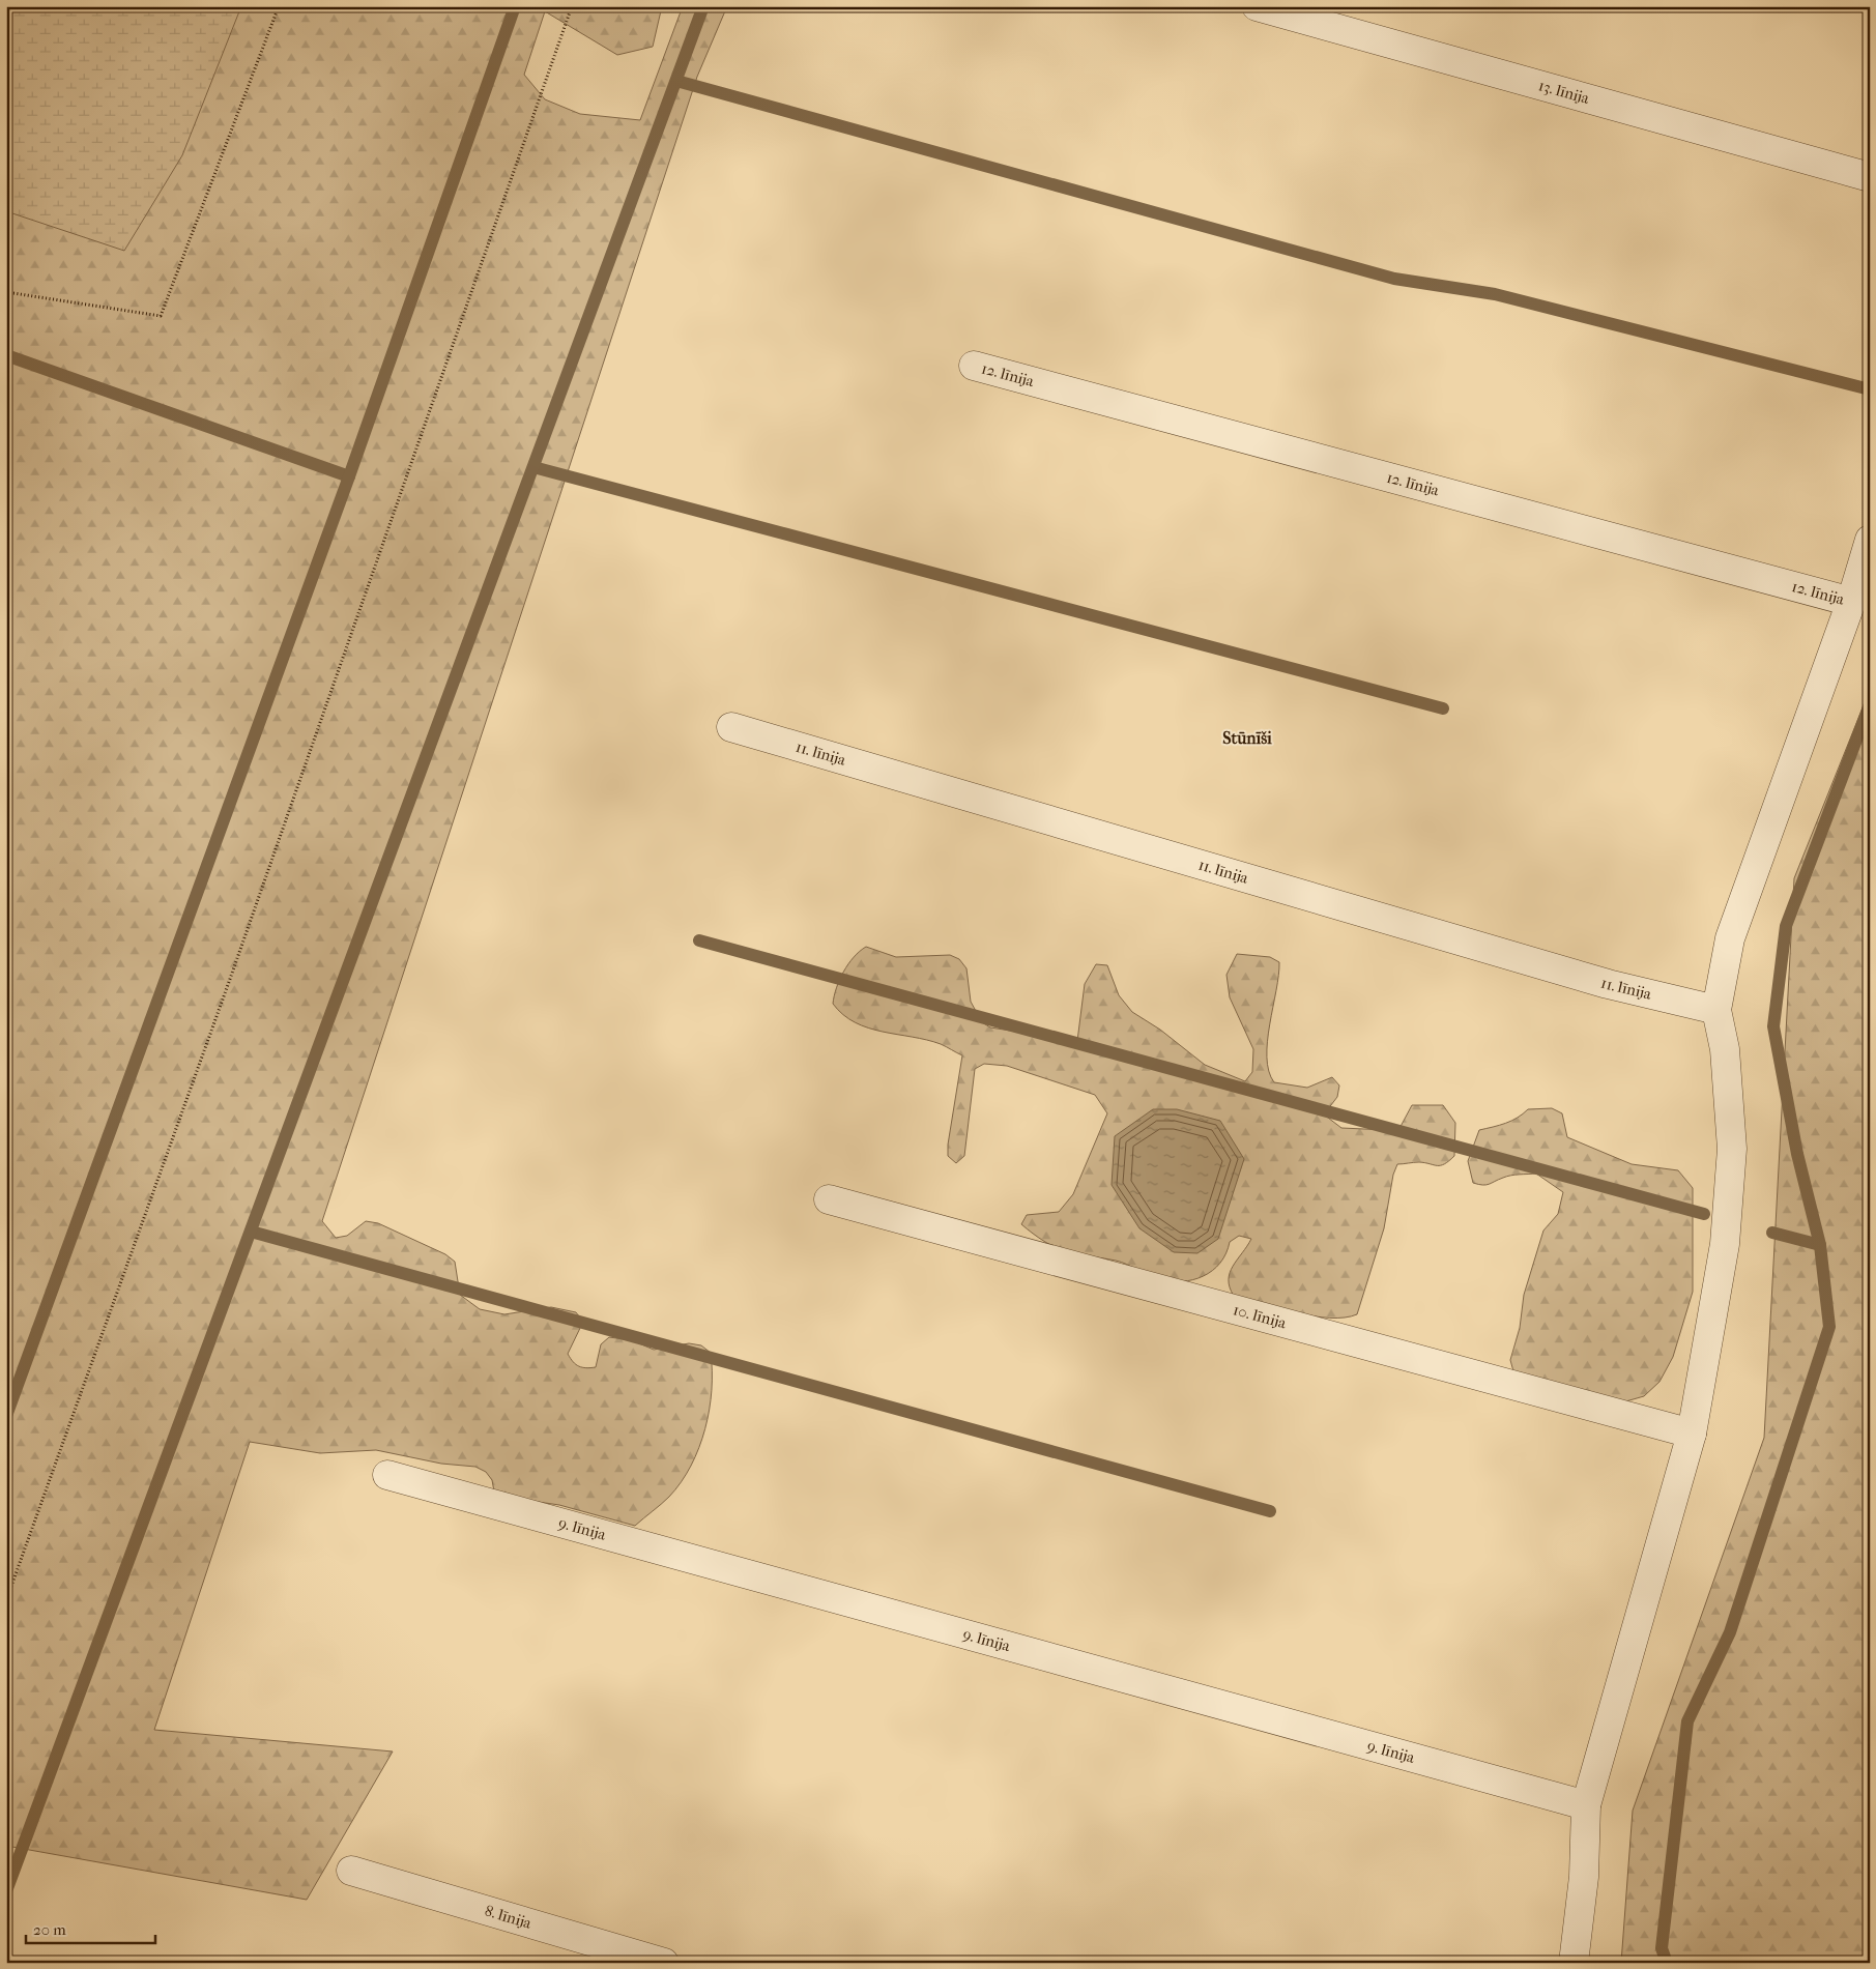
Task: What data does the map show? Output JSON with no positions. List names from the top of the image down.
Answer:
{
  "streets": {
    "street": [
      "13. līnija",
      "12. līnija",
      "11. līnija",
      "10. līnija",
      "9. līnija",
      "8. līnija"
    ]
  },
  "districts": ["Stūnīši"],
  "scale_bar": "20 m"
}
